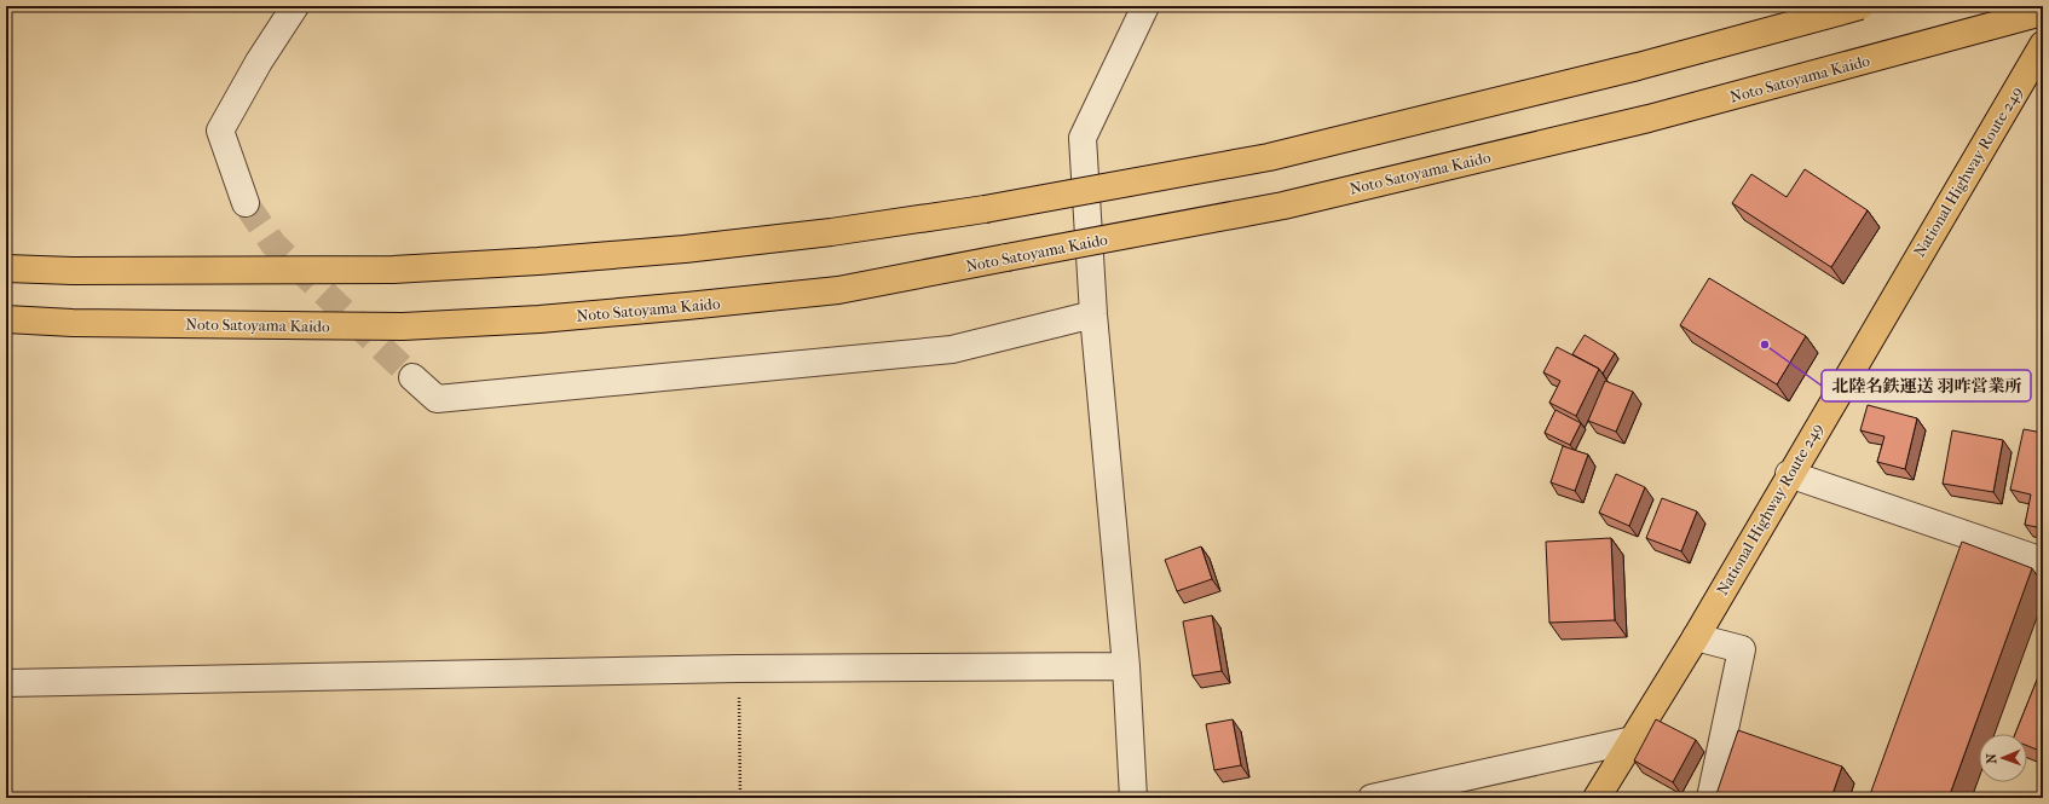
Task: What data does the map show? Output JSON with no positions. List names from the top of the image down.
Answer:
{
  "streets": {
    "highway": ["Noto Satoyama Kaido", "National Highway Route 249"]
  },
  "places": ["北陸名鉄運送 羽咋営業所"],
  "north": "left"
}
